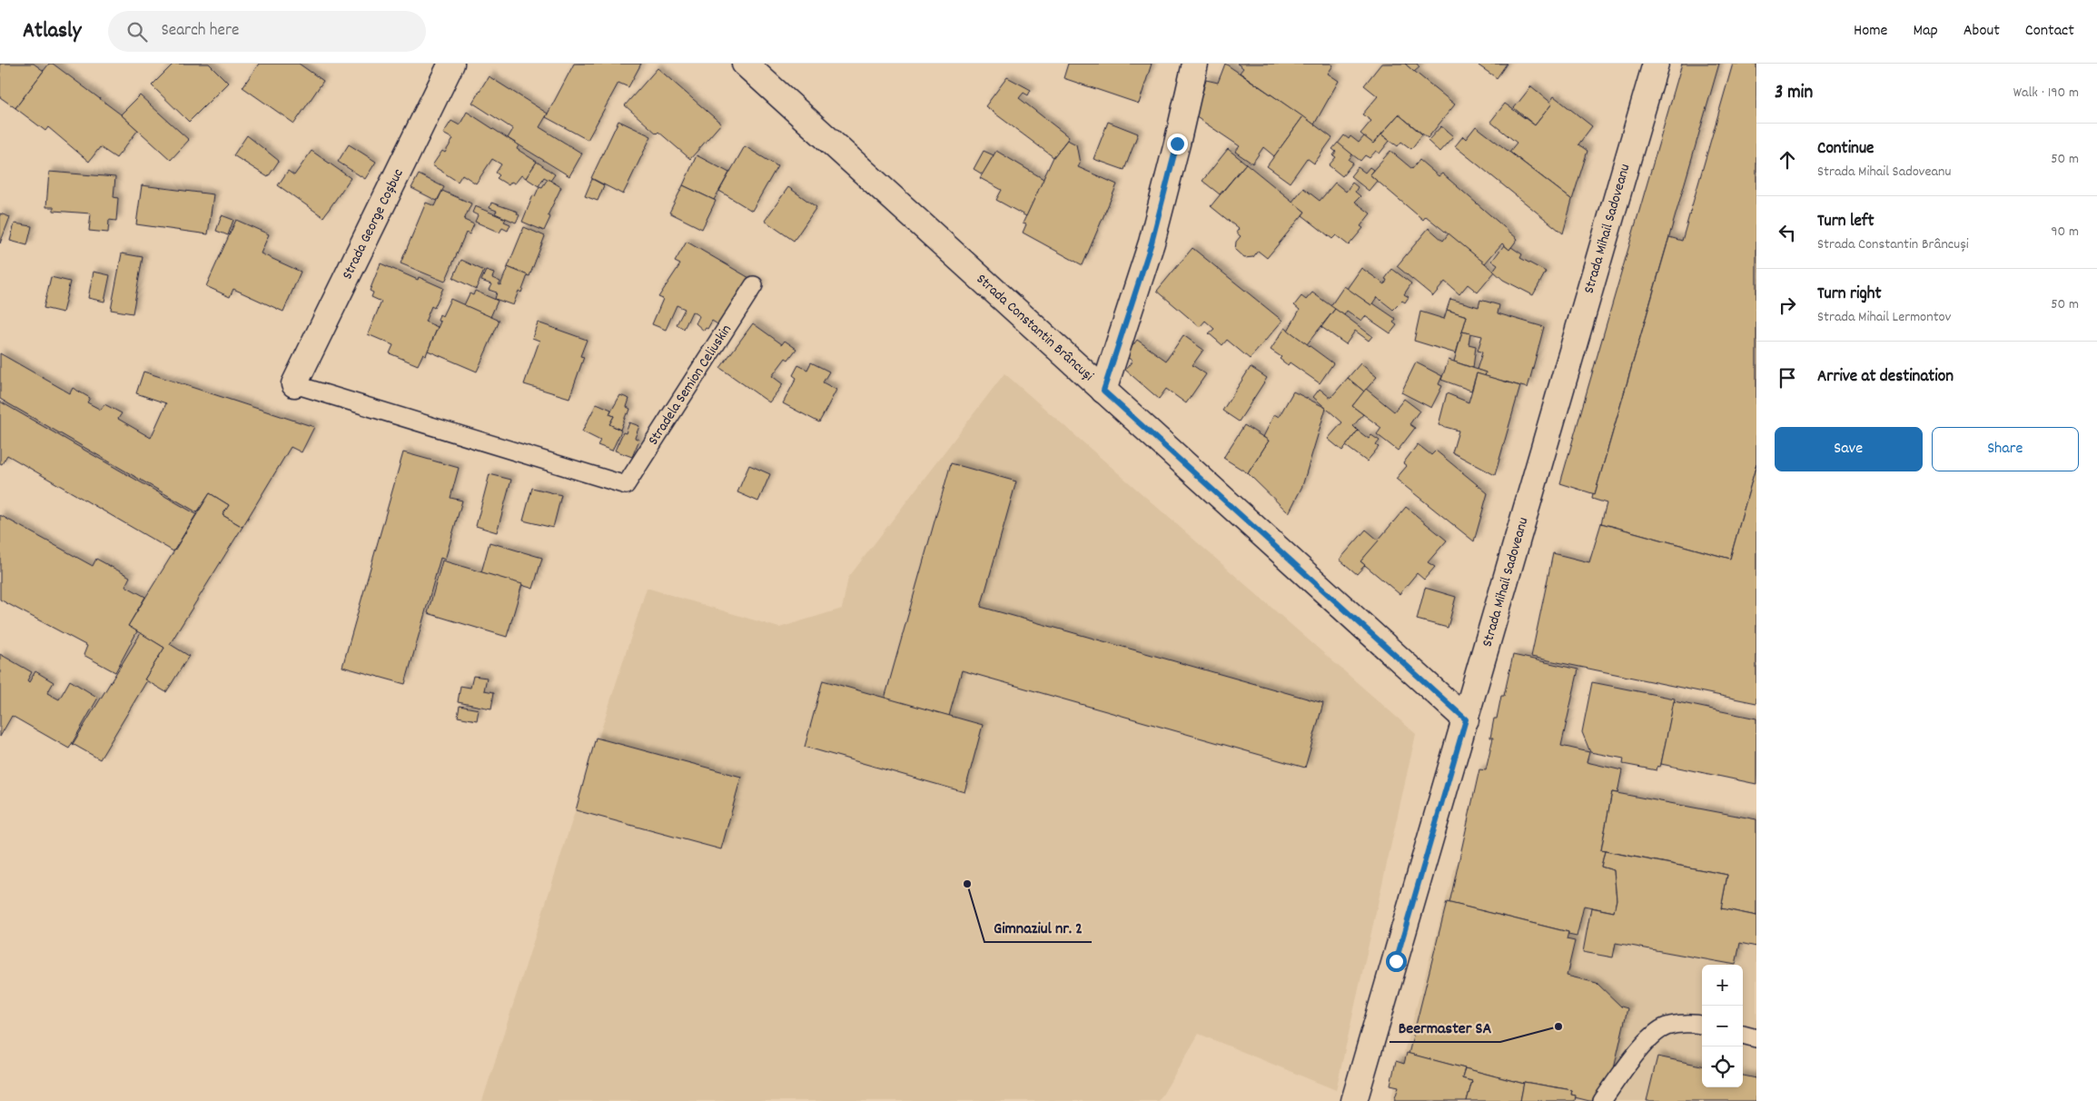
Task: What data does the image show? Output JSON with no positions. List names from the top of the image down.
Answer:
{
  "streets": {
    "street": ["Strada George Coșbuc", "Strada Mihail Sadoveanu", "Strada Constantin Brâncuși"],
    "lane": ["Stradela Semion Celiuskin"]
  },
  "crossings": [
    ["Strada George Coșbuc", "Stradela Semion Celiuskin"],
    ["Strada Mihail Sadoveanu", "Strada Constantin Brâncuși"]
  ],
  "places": ["Gimnaziul nr. 2", "Beermaster SA"],
  "page": {
    "header": "Atlasly",
    "search": "Search here",
    "nav": [
      "Home",
      "Map",
      "About",
      "Contact"
    ],
    "heading": ["3 min", "Walk · 190 m"],
    "list": [
      ["Continue", "Strada Mihail Sadoveanu", "50 m"],
      ["Turn left", "Strada Constantin Brâncuși", "90 m"],
      ["Turn right", "Strada Mihail Lermontov", "50 m"],
      "Arrive at destination"
    ],
    "buttons": ["Save", "Share"],
    "map_buttons": ["+", "−"]
  }
}
